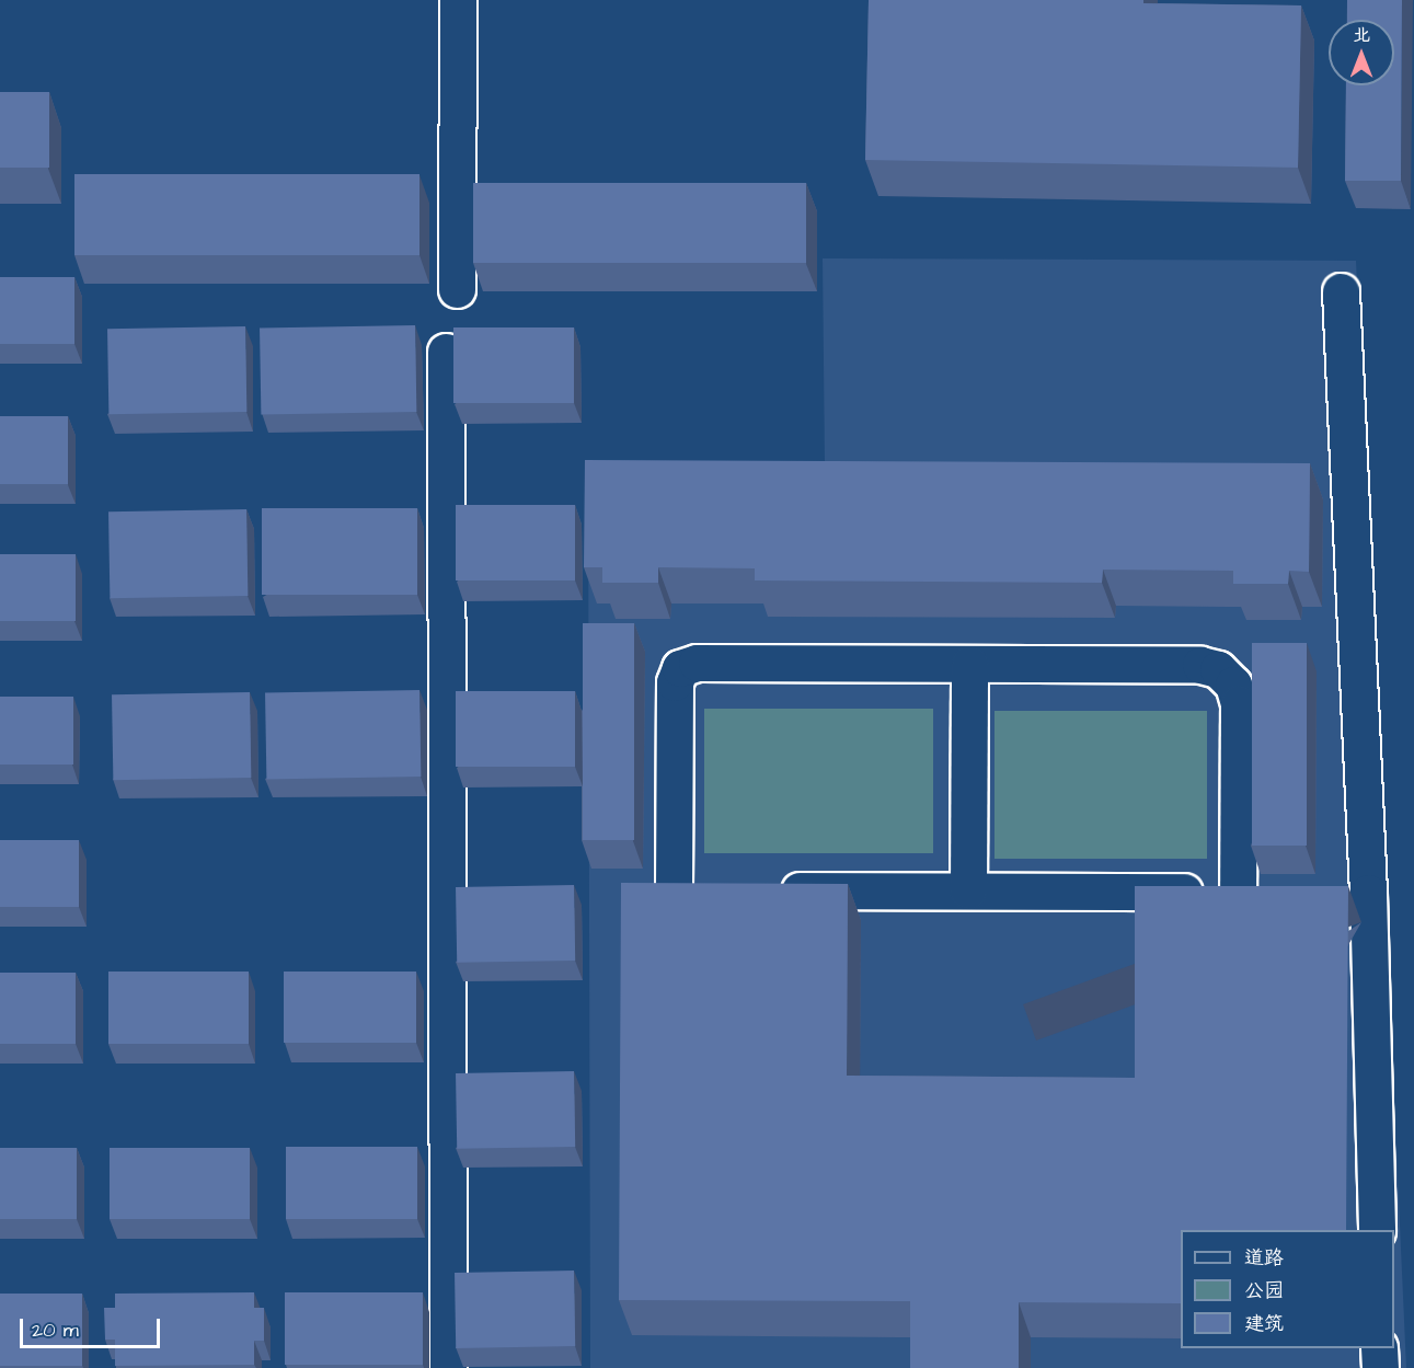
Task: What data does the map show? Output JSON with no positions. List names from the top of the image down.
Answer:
{
  "legend": ["道路", "公园", "建筑"],
  "scale_bar": "20 m",
  "north": "top"
}
